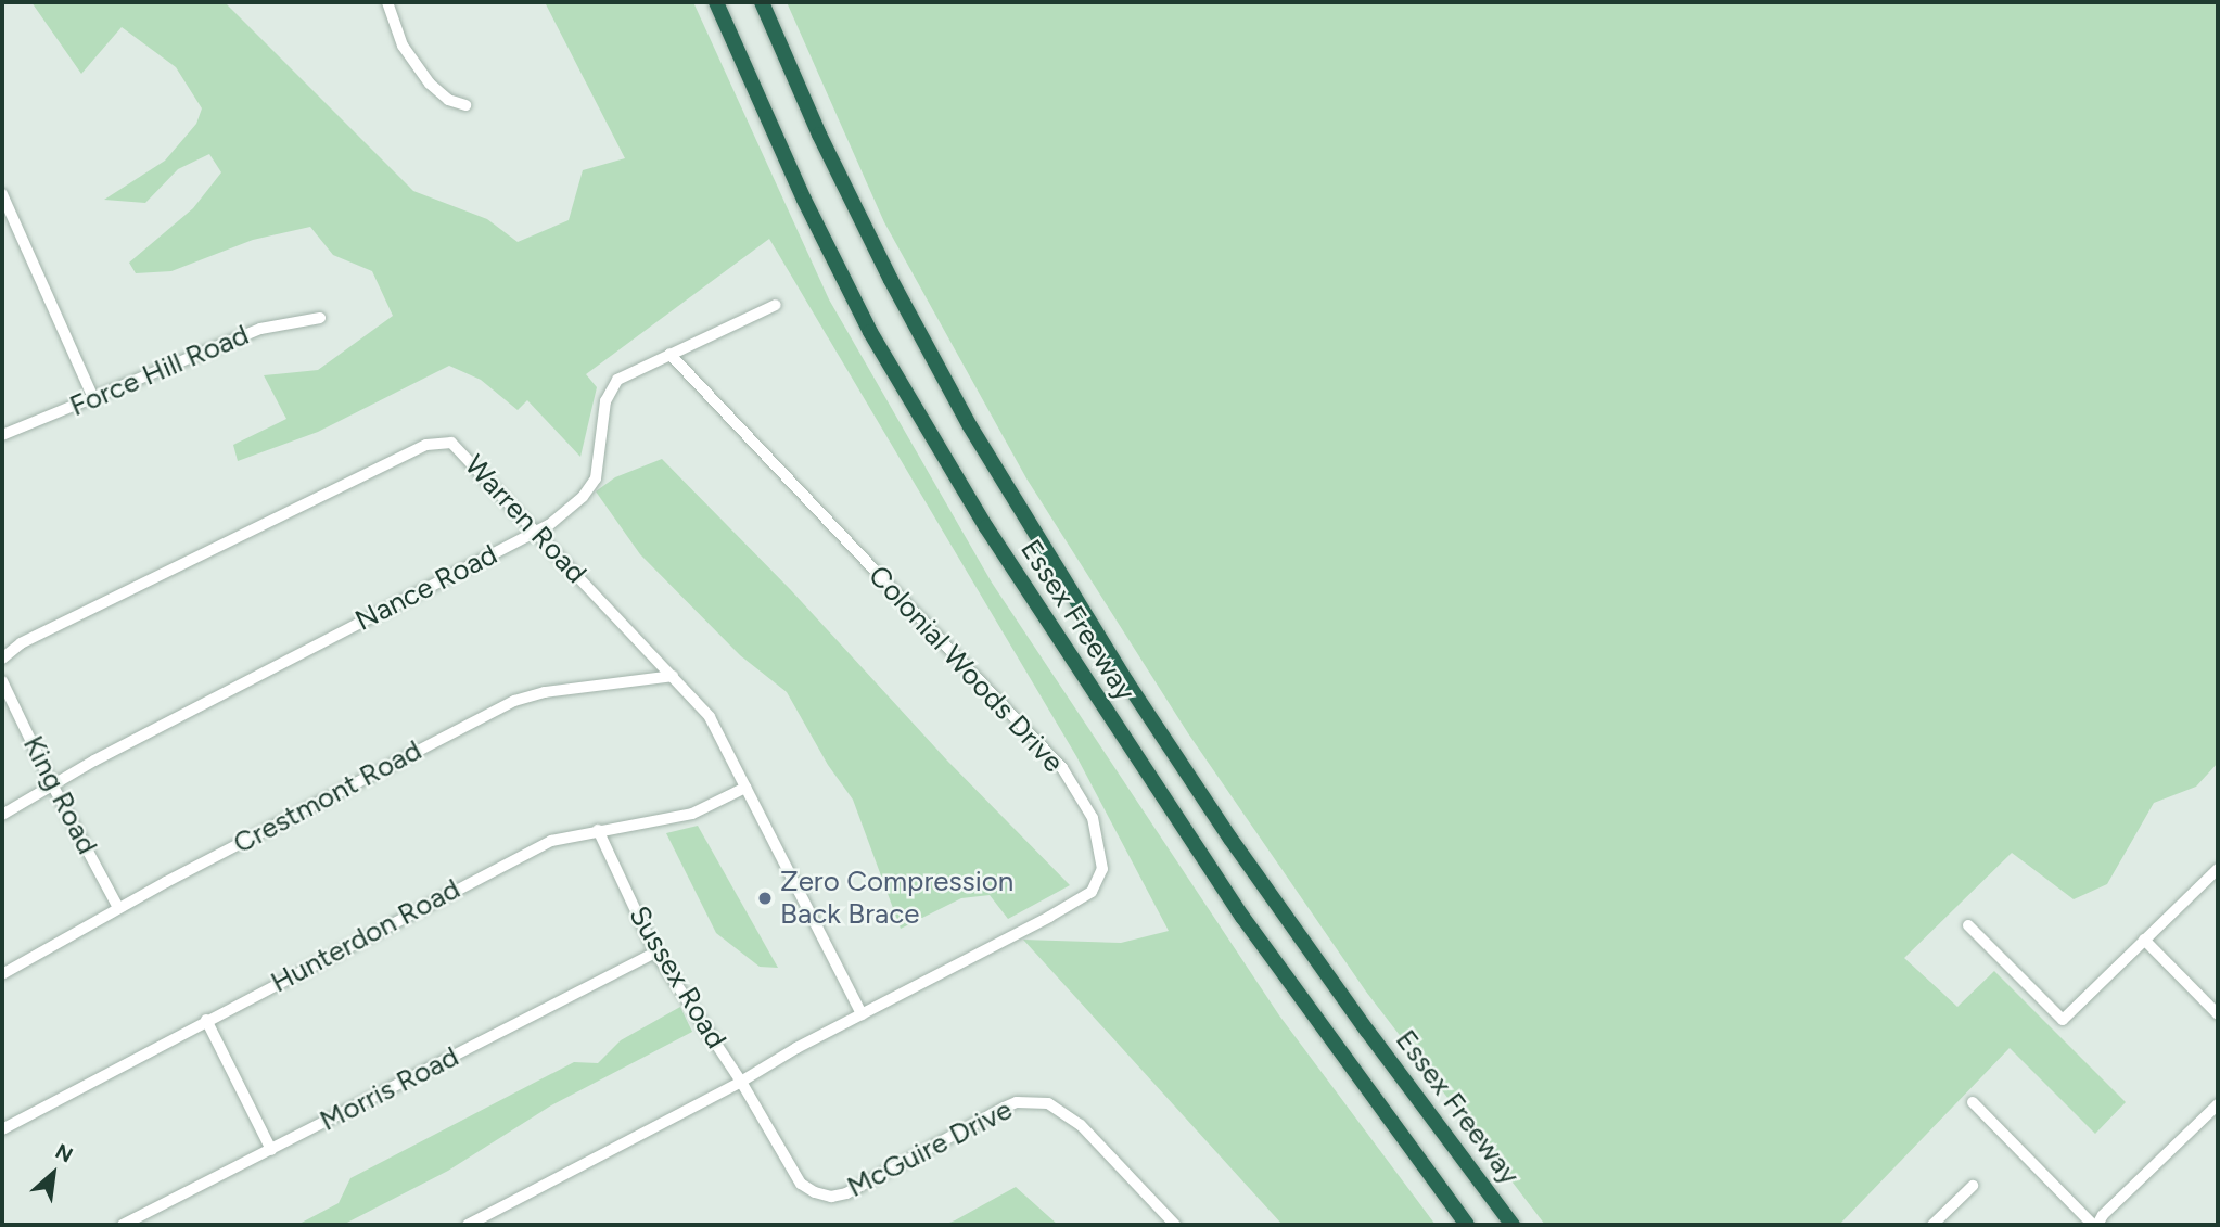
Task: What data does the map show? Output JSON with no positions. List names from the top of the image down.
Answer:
{
  "streets": {
    "highway": ["Essex Freeway"],
    "street": [
      "Force Hill Road",
      "Warren Road",
      "Nance Road",
      "Colonial Woods Drive",
      "King Road",
      "Crestmont Road",
      "Hunterdon Road",
      "Sussex Road",
      "Morris Road",
      "McGuire Drive"
    ]
  },
  "crossings": [
    ["Warren Road", "Nance Road"],
    ["Warren Road", "Colonial Woods Drive"],
    ["Warren Road", "Crestmont Road"],
    ["Warren Road", "Hunterdon Road"],
    ["Nance Road", "Colonial Woods Drive"],
    ["Nance Road", "King Road"],
    ["Colonial Woods Drive", "Sussex Road"],
    ["Colonial Woods Drive", "McGuire Drive"],
    ["King Road", "Crestmont Road"],
    ["Hunterdon Road", "Sussex Road"],
    ["Sussex Road", "Morris Road"],
    ["Sussex Road", "McGuire Drive"]
  ],
  "places": ["Zero Compression Back Brace"],
  "north": "top right"
}
